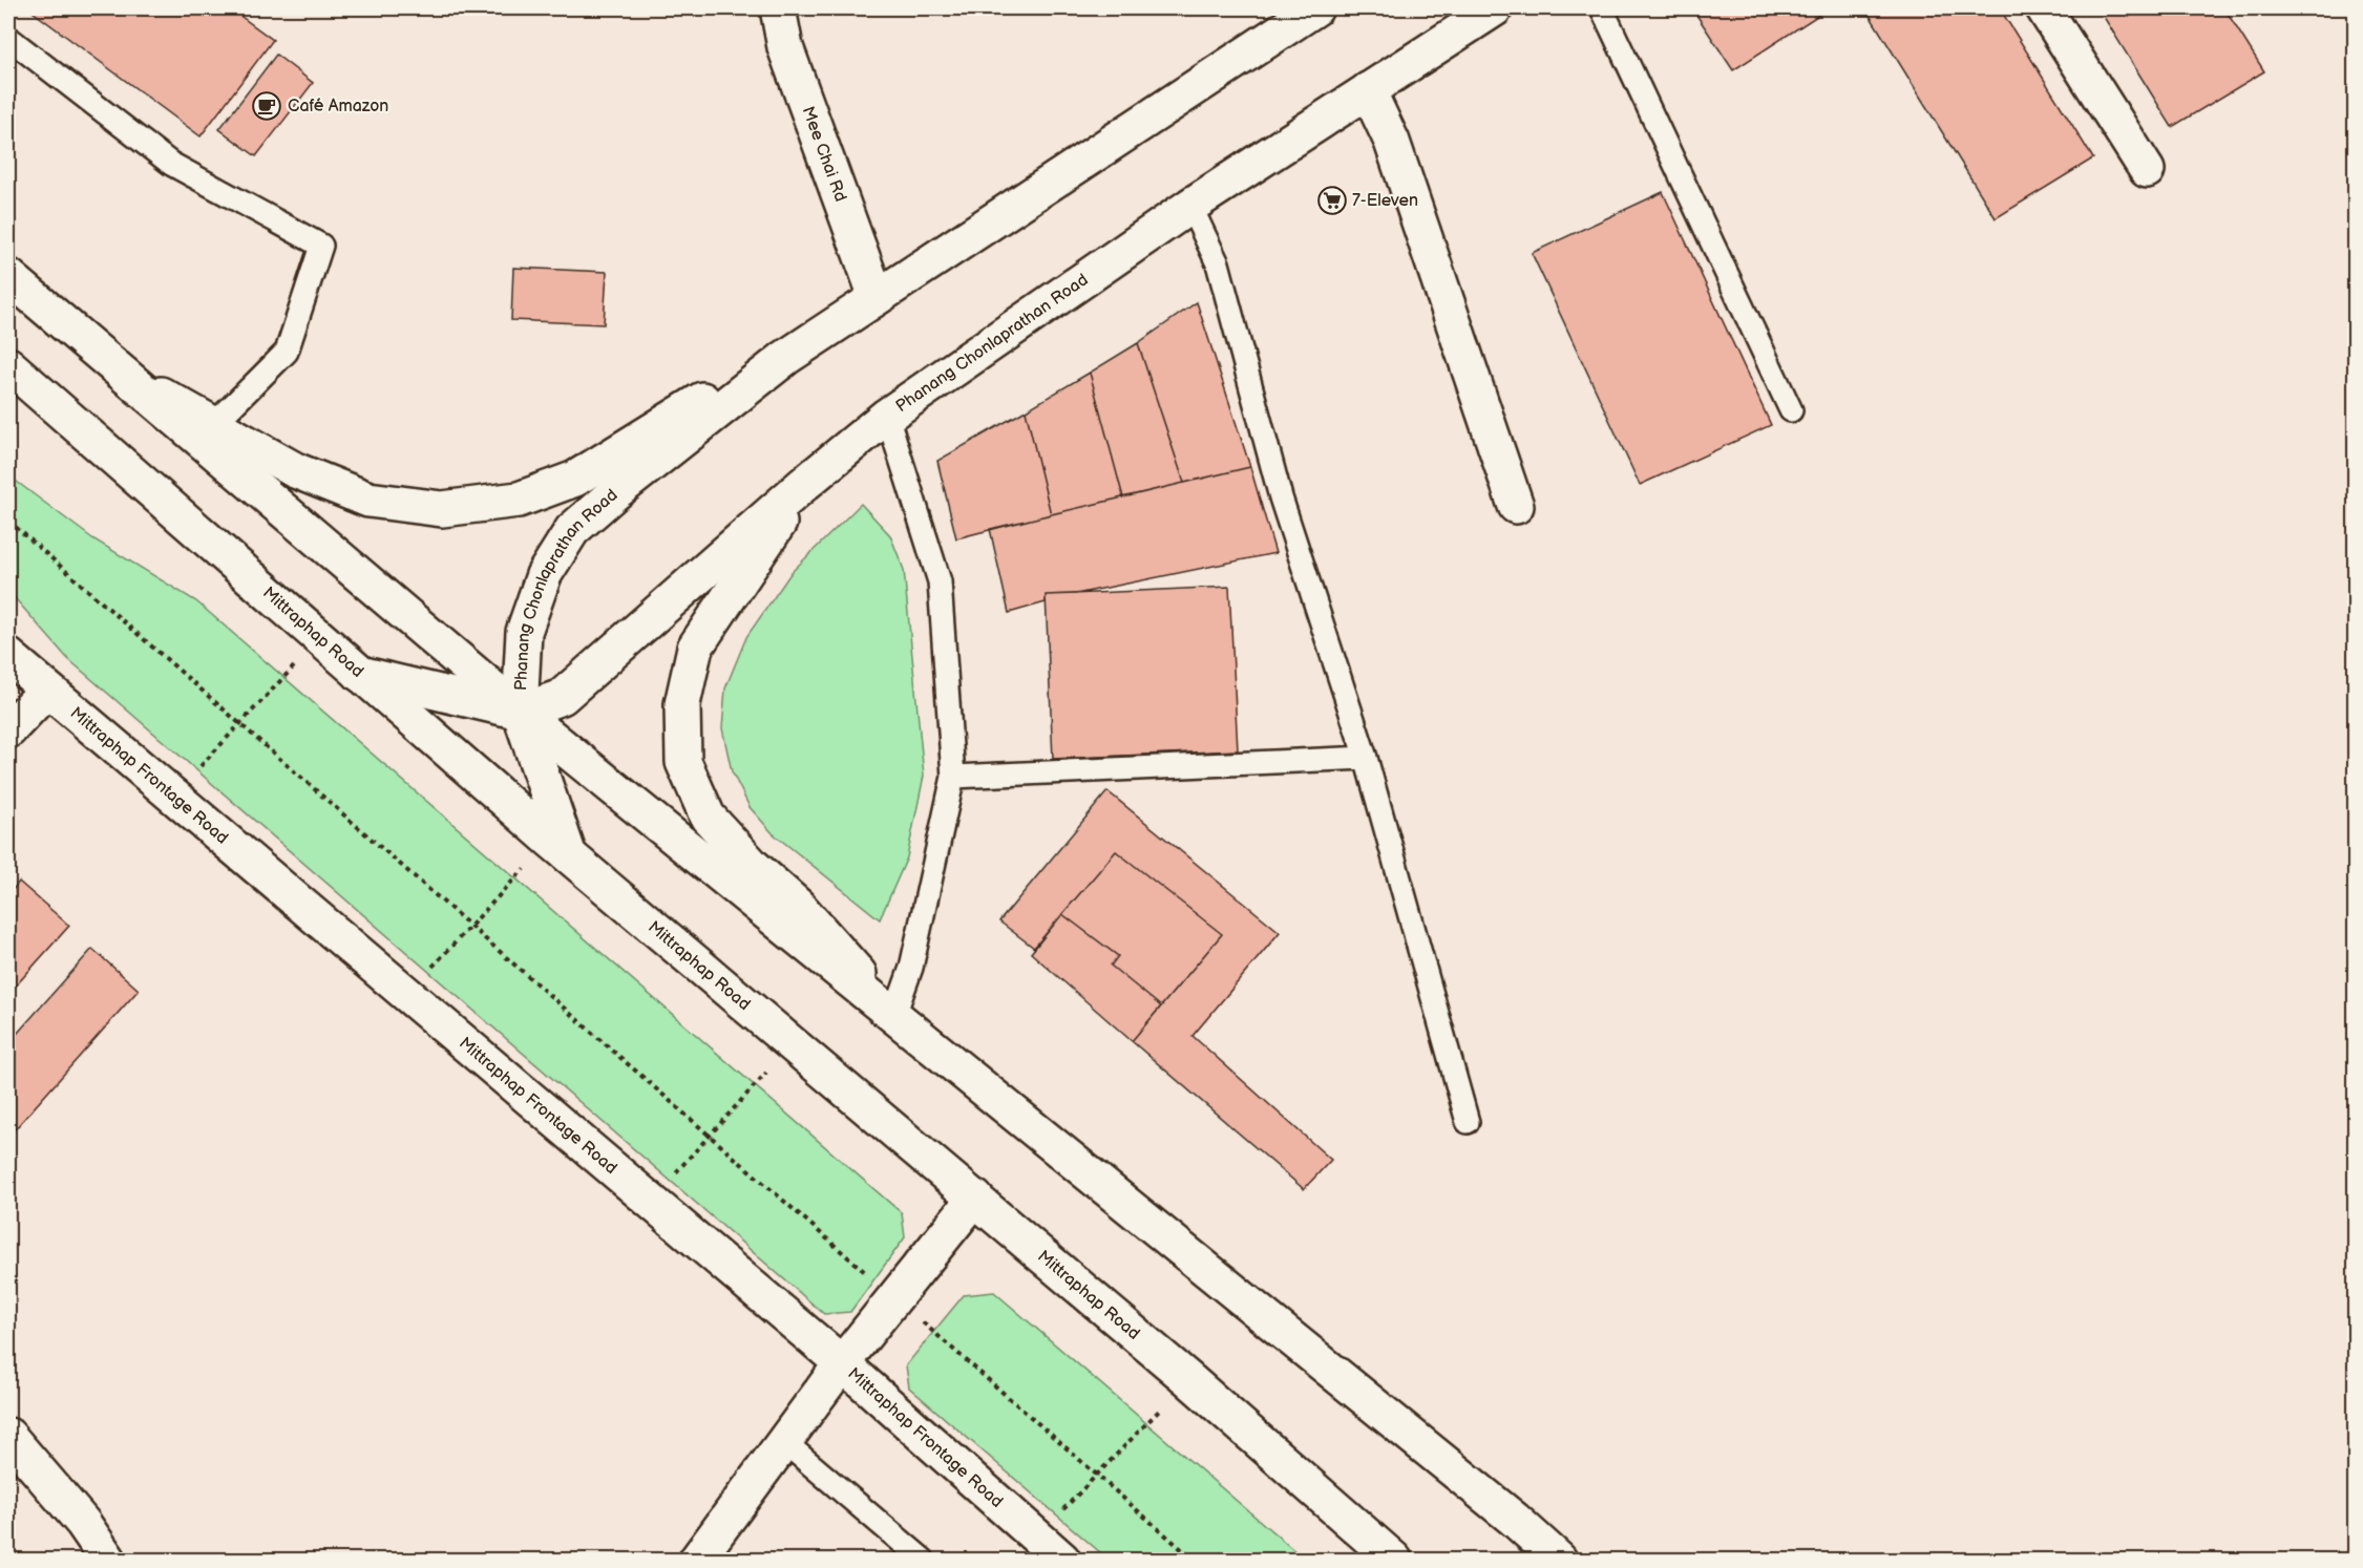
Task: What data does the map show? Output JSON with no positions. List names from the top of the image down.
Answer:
{
  "streets": {
    "main road": [
      "Mee Chai Rd",
      "Phanang Chonlaprathan Road",
      "Mittraphap Road",
      "Mittraphap Frontage Road"
    ]
  },
  "crossings": [
    ["Mee Chai Rd", "Phanang Chonlaprathan Road"],
    ["Phanang Chonlaprathan Road", "Mittraphap Road"]
  ],
  "places": {
    "cafe": ["Café Amazon"],
    "supermarket": ["7-Eleven"]
  }
}
